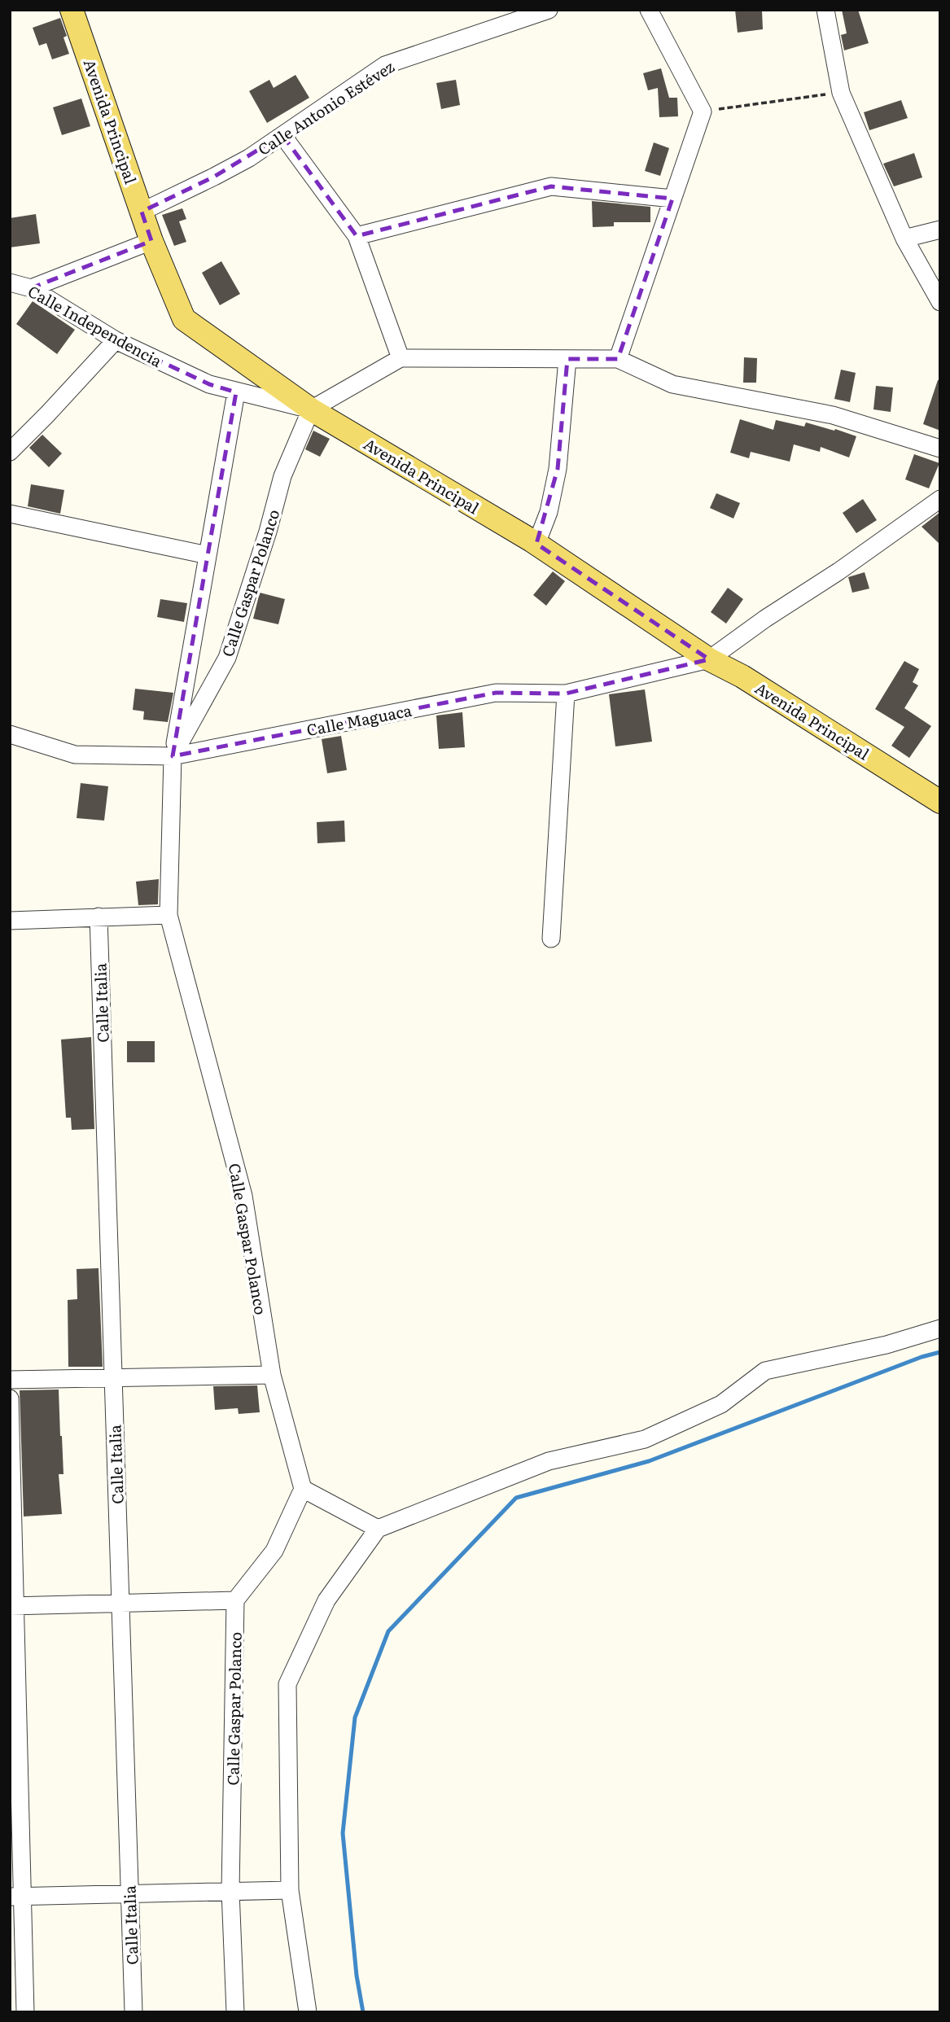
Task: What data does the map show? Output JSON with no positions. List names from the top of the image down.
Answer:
{
  "streets": {
    "main road": ["Avenida Principal"],
    "street": [
      "Calle Antonio Estévez",
      "Calle Independencia",
      "Calle Gaspar Polanco",
      "Calle Maguaca",
      "Calle Italia"
    ]
  },
  "crossings": [
    ["Calle Antonio Estévez", "Avenida Principal"],
    ["Avenida Principal", "Calle Independencia"],
    ["Avenida Principal", "Calle Gaspar Polanco"],
    ["Avenida Principal", "Calle Maguaca"],
    ["Calle Independencia", "Calle Gaspar Polanco"],
    ["Calle Gaspar Polanco", "Calle Maguaca"]
  ]
}
